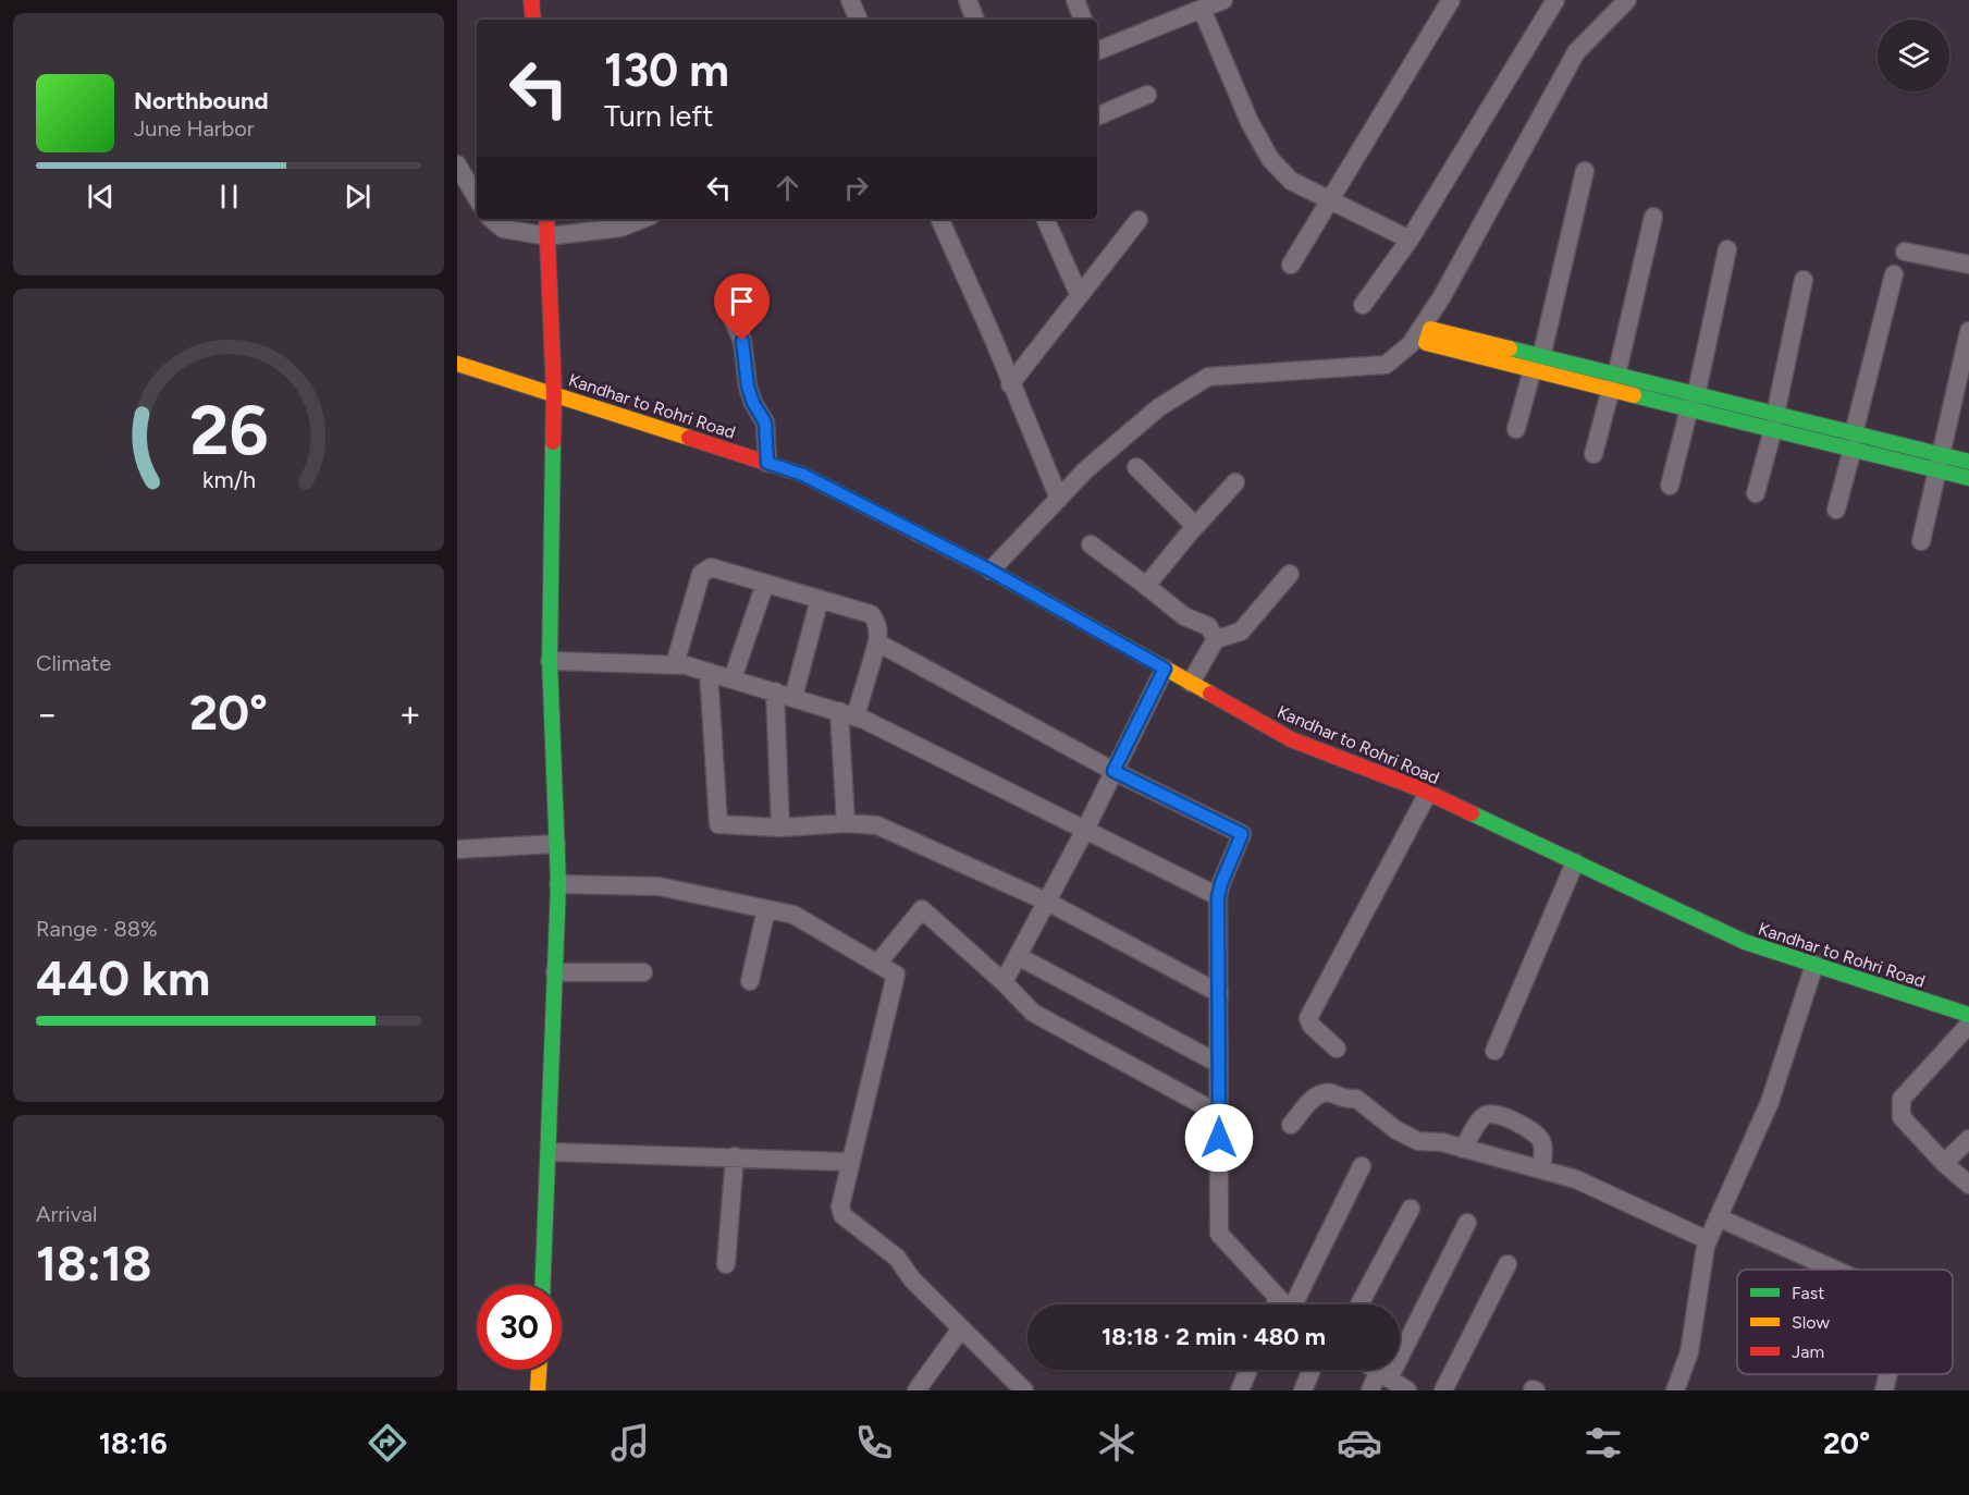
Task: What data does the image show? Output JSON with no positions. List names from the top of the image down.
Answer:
{
  "streets": {
    "street": ["Kandhar to Rohri Road"]
  },
  "legend": ["Fast", "Slow", "Jam"],
  "page": {
    "turn": ["130 m", "Turn left"],
    "song": ["Northbound", "June Harbor"],
    "tile": [
      "Climate",
      ["Range · 88%", "440 km"],
      ["Arrival", "18:18"]
    ],
    "heat": ["−", "20°", "+"],
    "limit": "30",
    "trip": "18:18 · 2 min · 480 m",
    "tabs": ["18:16", "20°"],
    "gauge": ["26", "km/h"]
  }
}
